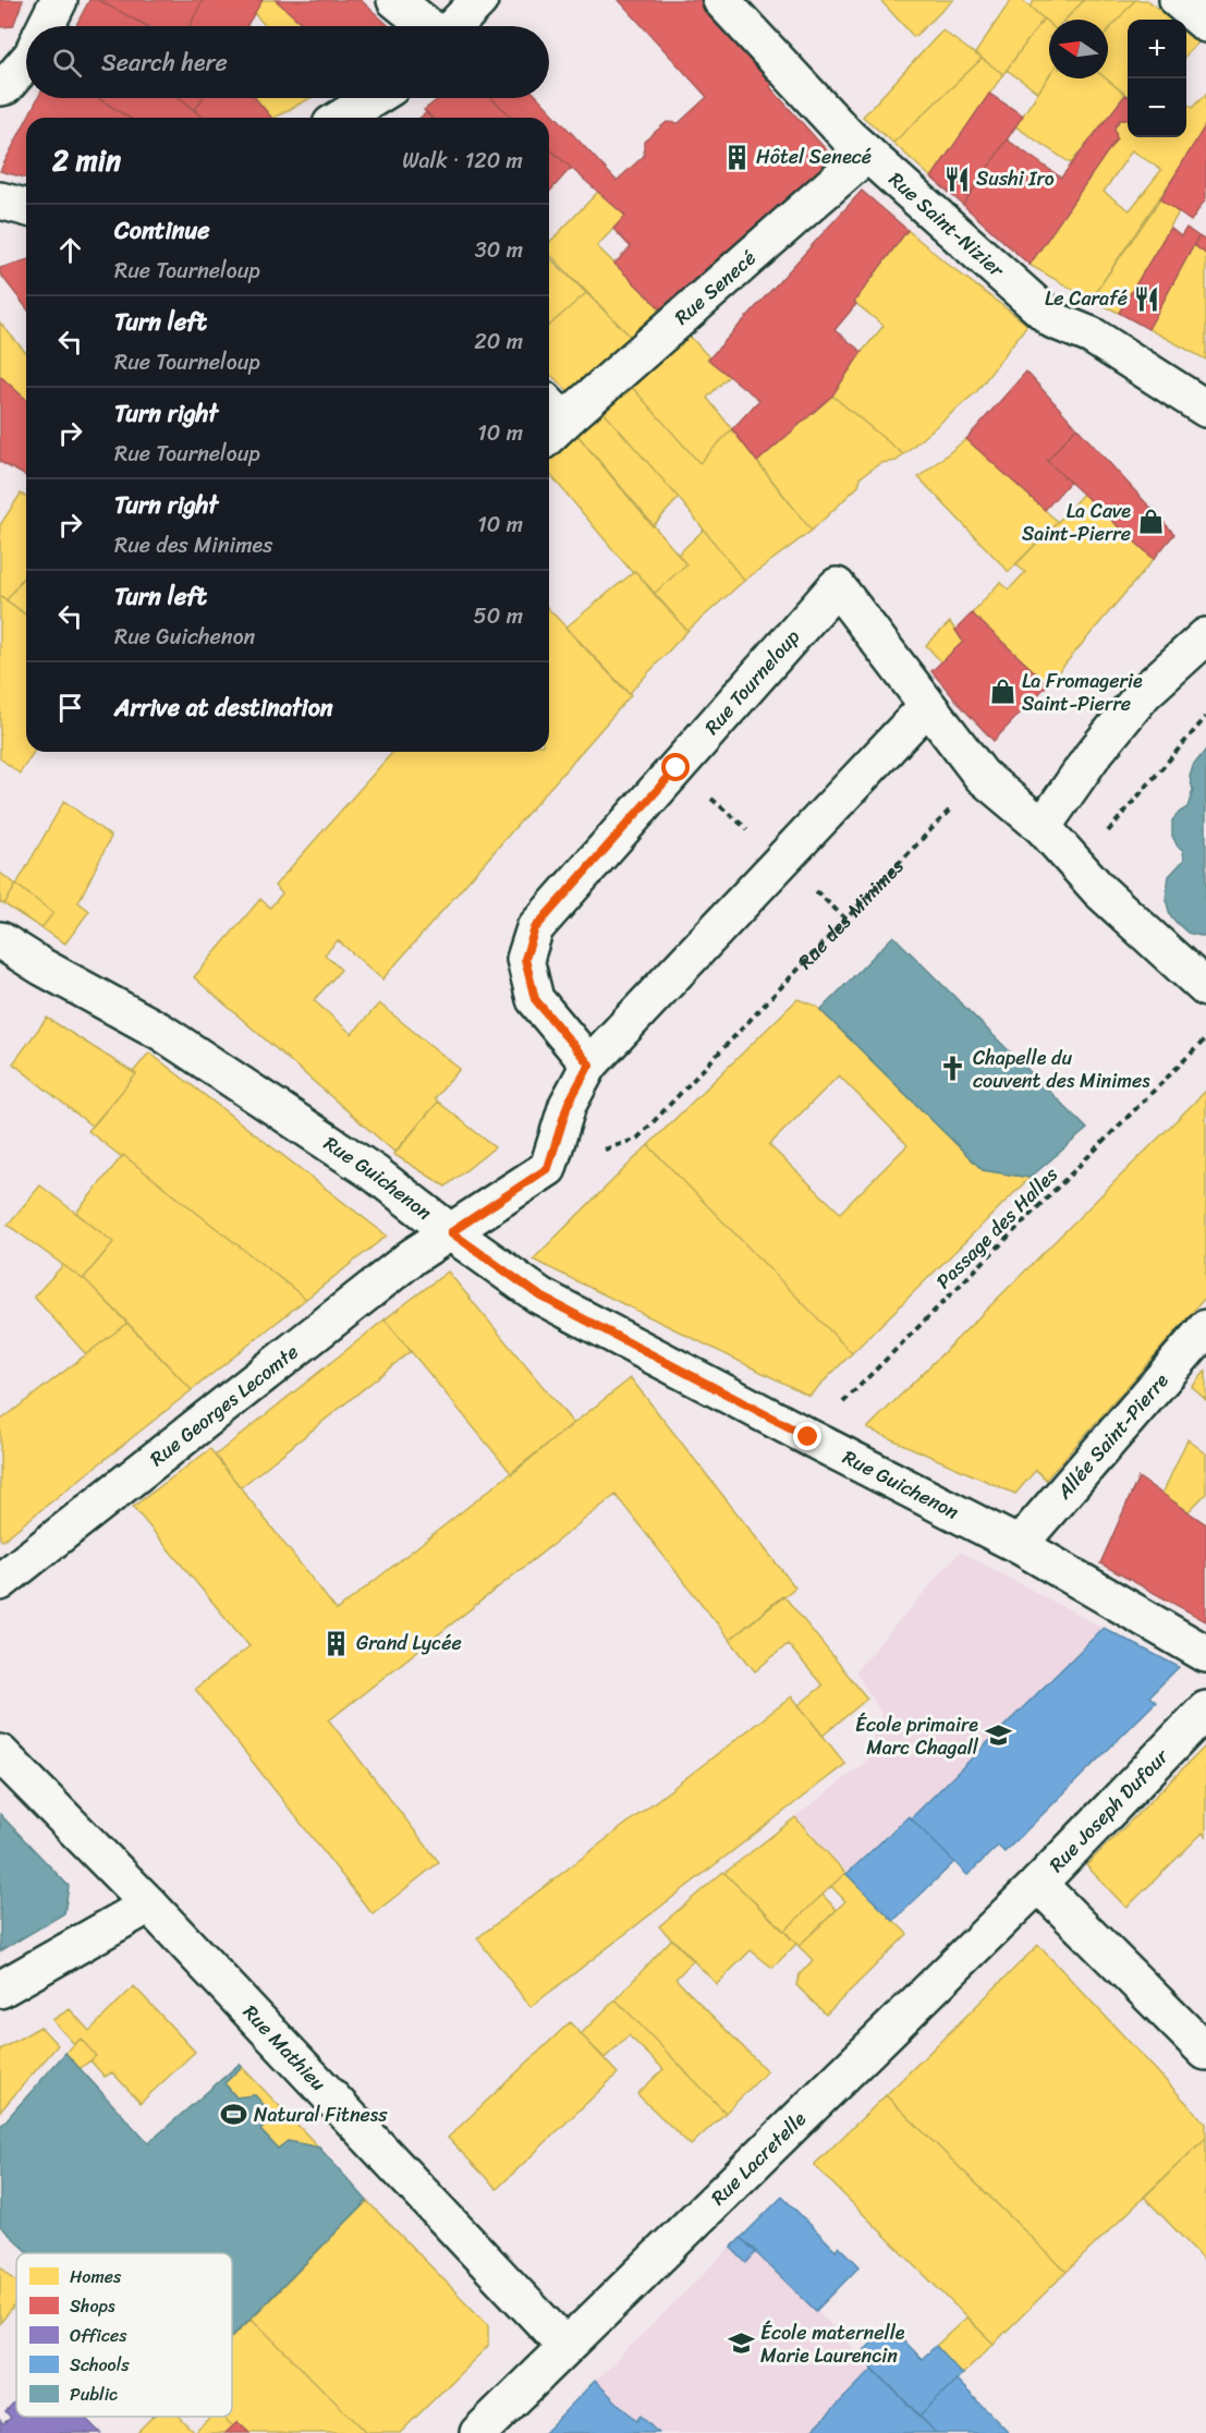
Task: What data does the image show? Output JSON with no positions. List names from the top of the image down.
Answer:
{
  "streets": {
    "street": [
      "Rue Saint-Nizier",
      "Rue Senecé",
      "Rue Tourneloup",
      "Rue Guichenon",
      "Rue Georges Lecomte",
      "Allée Saint-Pierre",
      "Rue Joseph Dufour",
      "Rue Mathieu",
      "Rue Lacretelle"
    ],
    "path": ["Rue des Minimes", "Passage des Halles"]
  },
  "crossings": [
    ["Rue Saint-Nizier", "Rue Senecé"],
    ["Rue Guichenon", "Passage des Halles"],
    ["Rue Guichenon", "Rue Georges Lecomte"],
    ["Rue Guichenon", "Allée Saint-Pierre"],
    ["Rue Joseph Dufour", "Rue Lacretelle"],
    ["Rue Mathieu", "Rue Lacretelle"]
  ],
  "places": {
    "building": ["Hôtel Senecé", "Grand Lycée"],
    "restaurant": ["Sushi Iro", "Le Carafé"],
    "shop": ["La Cave Saint-Pierre", "La Fromagerie Saint-Pierre"],
    "church": ["Chapelle du couvent des Minimes"],
    "school or university": ["École primaire Marc Chagall", "École maternelle Marie Laurencin"],
    "sports": ["Natural Fitness"]
  },
  "legend": [
    "Homes",
    "Shops",
    "Offices",
    "Schools",
    "Public"
  ],
  "north": "left",
  "page": {
    "map_buttons": ["+", "−"],
    "search": "Search here",
    "heading": ["2 min", "Walk · 120 m"],
    "list": [
      ["Continue", "Rue Tourneloup", "30 m"],
      ["Turn left", "Rue Tourneloup", "20 m"],
      ["Turn right", "Rue Tourneloup", "10 m"],
      ["Turn right", "Rue des Minimes", "10 m"],
      ["Turn left", "Rue Guichenon", "50 m"],
      "Arrive at destination"
    ]
  }
}
